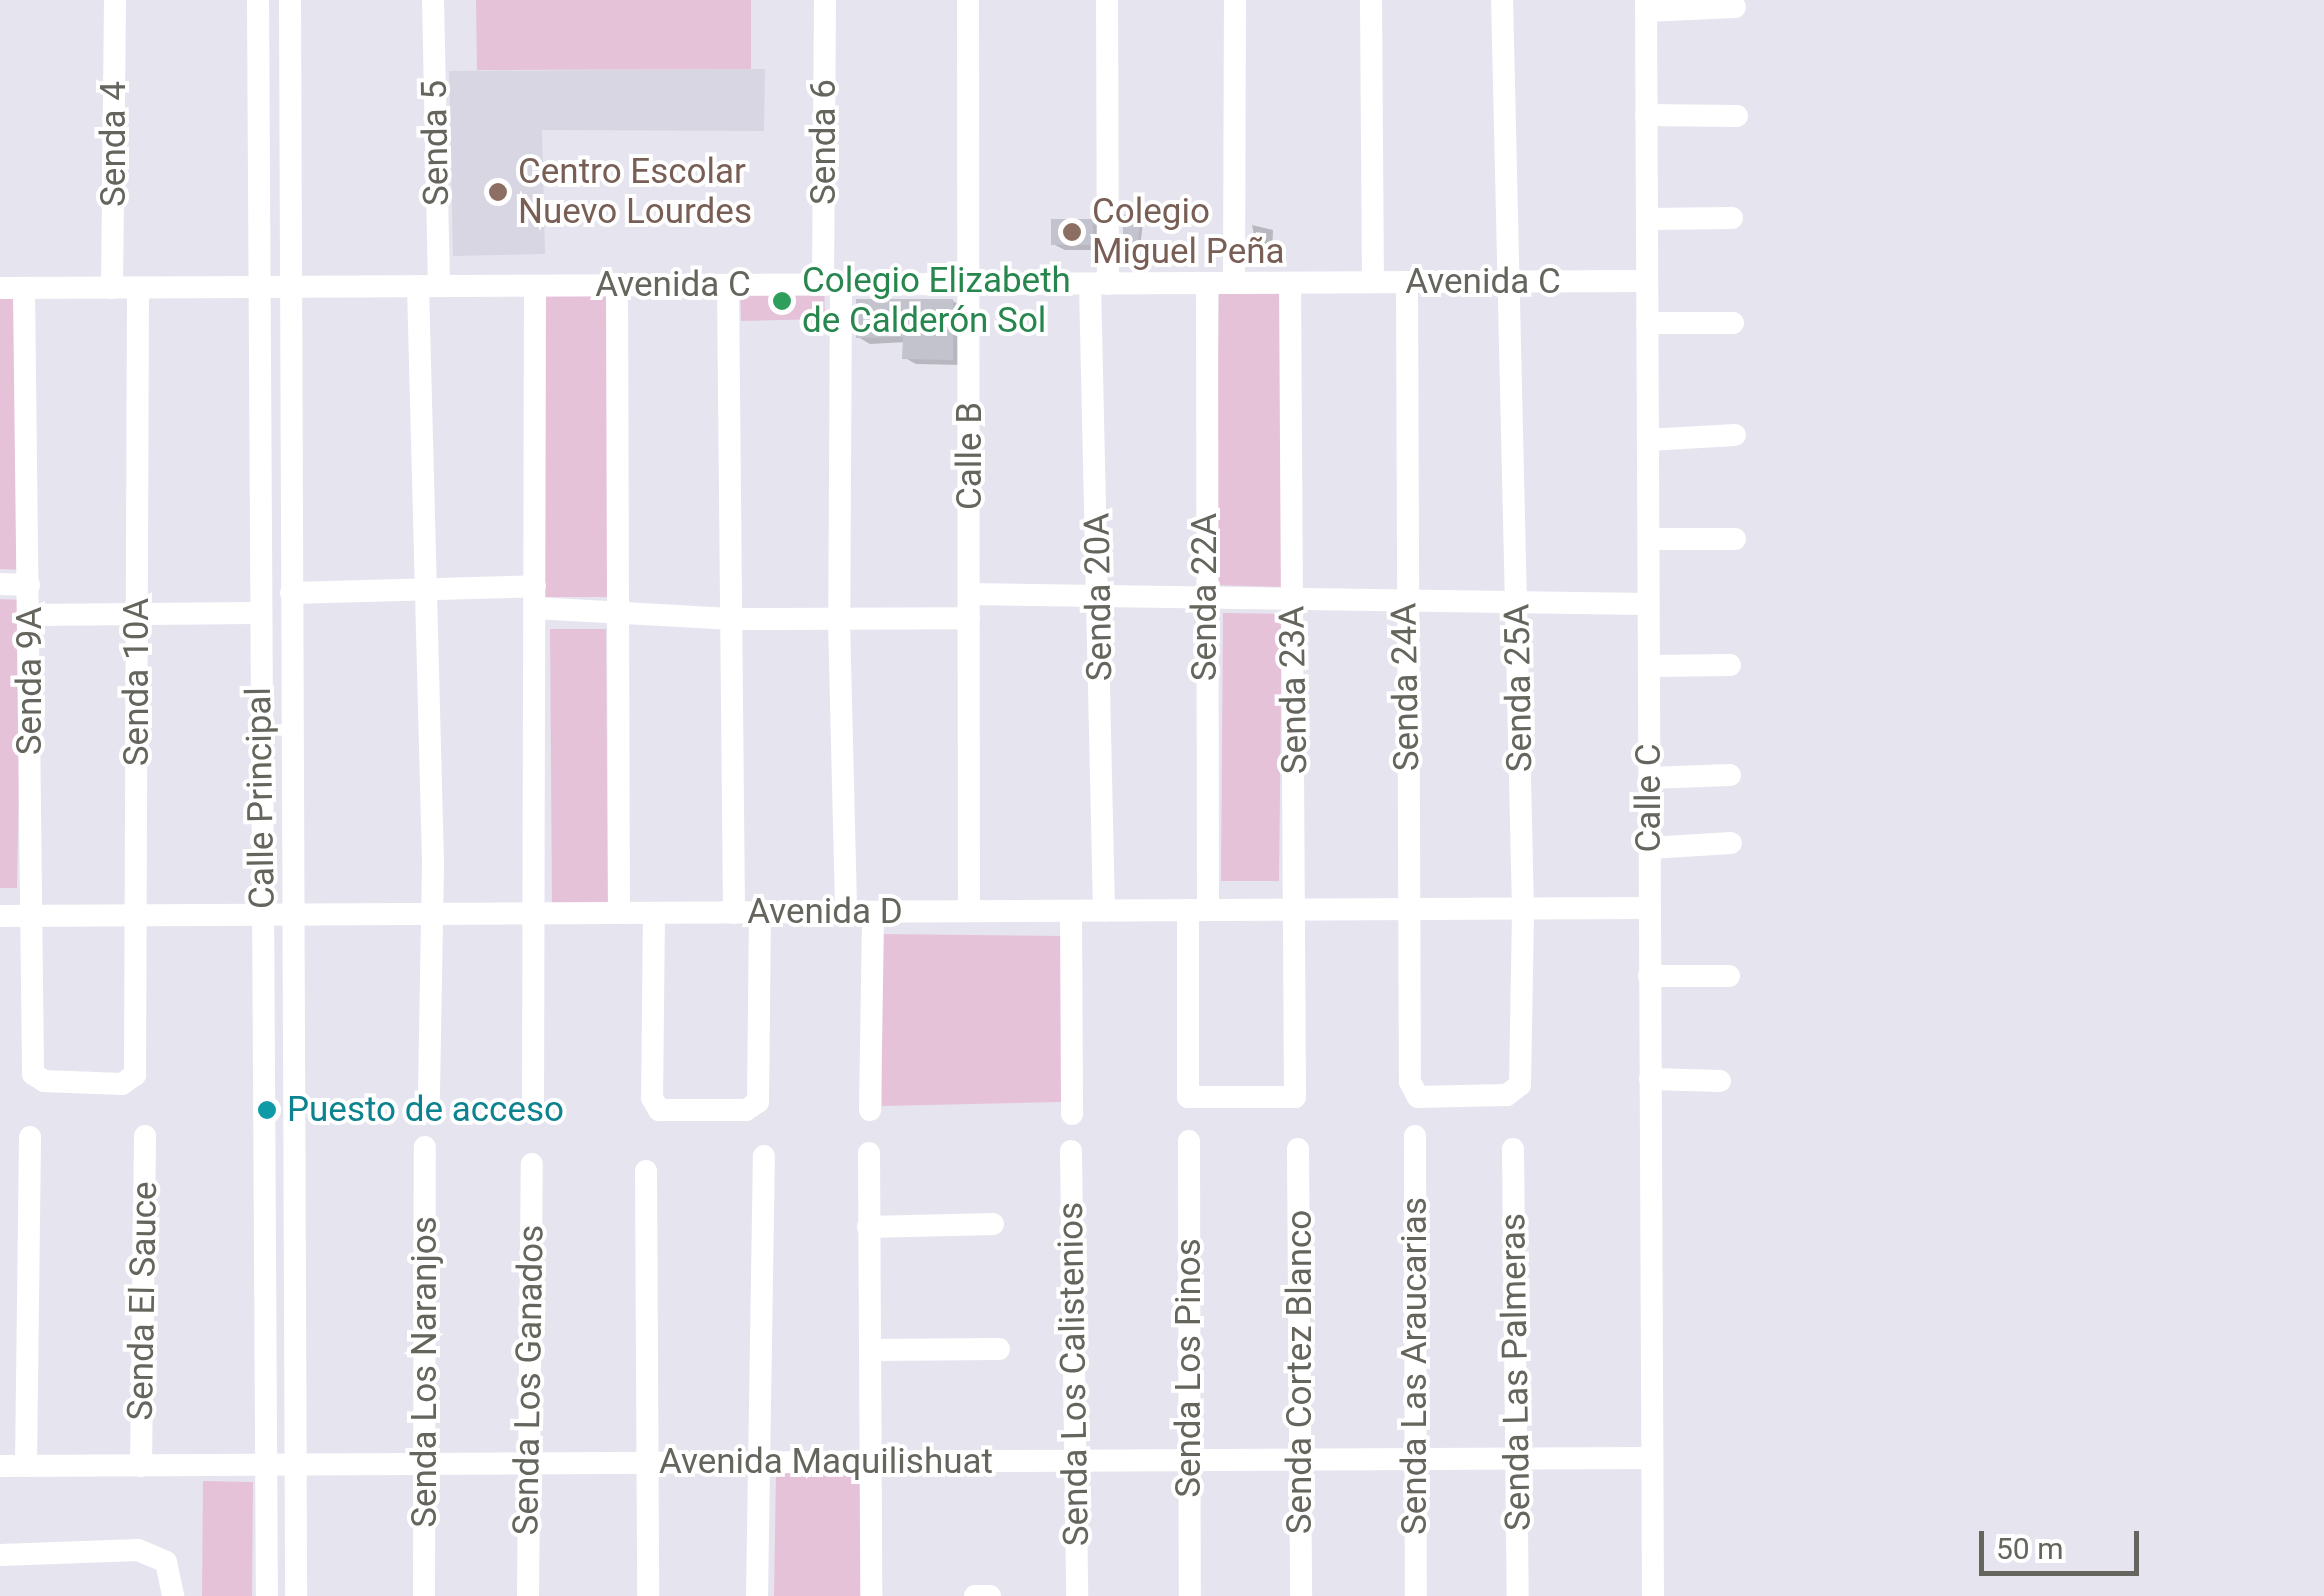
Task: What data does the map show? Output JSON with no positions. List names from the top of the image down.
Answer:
{
  "streets": {
    "street": [
      "Senda 6",
      "Senda 5",
      "Senda 4",
      "Avenida C",
      "Calle B",
      "Senda 20A",
      "Senda 22A",
      "Senda 9A",
      "Senda 10A",
      "Senda 24A",
      "Senda 25A",
      "Senda 23A",
      "Calle Principal",
      "Calle C",
      "Avenida D",
      "Senda El Sauce",
      "Senda Las Araucarias",
      "Senda Los Pinos",
      "Senda Los Naranjos",
      "Senda Cortez Blanco",
      "Senda Las Palmeras",
      "Senda Los Calistenios",
      "Senda Los Ganados",
      "Avenida Maquilishuat"
    ]
  },
  "crossings": [
    ["Senda 6", "Avenida C"],
    ["Senda 6", "Avenida D"],
    ["Senda 5", "Avenida C"],
    ["Senda 5", "Avenida D"],
    ["Senda 4", "Avenida C"],
    ["Avenida C", "Calle B"],
    ["Avenida C", "Senda 20A"],
    ["Avenida C", "Senda 22A"],
    ["Avenida C", "Senda 9A"],
    ["Avenida C", "Senda 10A"],
    ["Avenida C", "Senda 24A"],
    ["Avenida C", "Senda 25A"],
    ["Avenida C", "Senda 23A"],
    ["Avenida C", "Calle Principal"],
    ["Avenida C", "Calle C"],
    ["Calle B", "Avenida D"],
    ["Senda 20A", "Avenida D"],
    ["Senda 22A", "Senda 23A"],
    ["Senda 22A", "Avenida D"],
    ["Senda 9A", "Senda 10A"],
    ["Senda 9A", "Avenida D"],
    ["Senda 10A", "Avenida D"],
    ["Senda 24A", "Senda 25A"],
    ["Senda 24A", "Avenida D"],
    ["Senda 25A", "Avenida D"],
    ["Senda 23A", "Avenida D"],
    ["Calle Principal", "Avenida D"],
    ["Calle Principal", "Avenida Maquilishuat"],
    ["Calle C", "Avenida D"],
    ["Calle C", "Avenida Maquilishuat"],
    ["Senda El Sauce", "Avenida Maquilishuat"],
    ["Senda Las Araucarias", "Avenida Maquilishuat"],
    ["Senda Los Pinos", "Avenida Maquilishuat"],
    ["Senda Los Naranjos", "Avenida Maquilishuat"],
    ["Senda Cortez Blanco", "Avenida Maquilishuat"],
    ["Senda Las Palmeras", "Avenida Maquilishuat"],
    ["Senda Los Calistenios", "Avenida Maquilishuat"],
    ["Senda Los Ganados", "Avenida Maquilishuat"]
  ],
  "places": [
    "Centro Escolar Nuevo Lourdes",
    "Colegio Miguel Peña",
    "Colegio Elizabeth de Calderón Sol",
    "Puesto de acceso"
  ],
  "scale_bar": "50 m"
}
